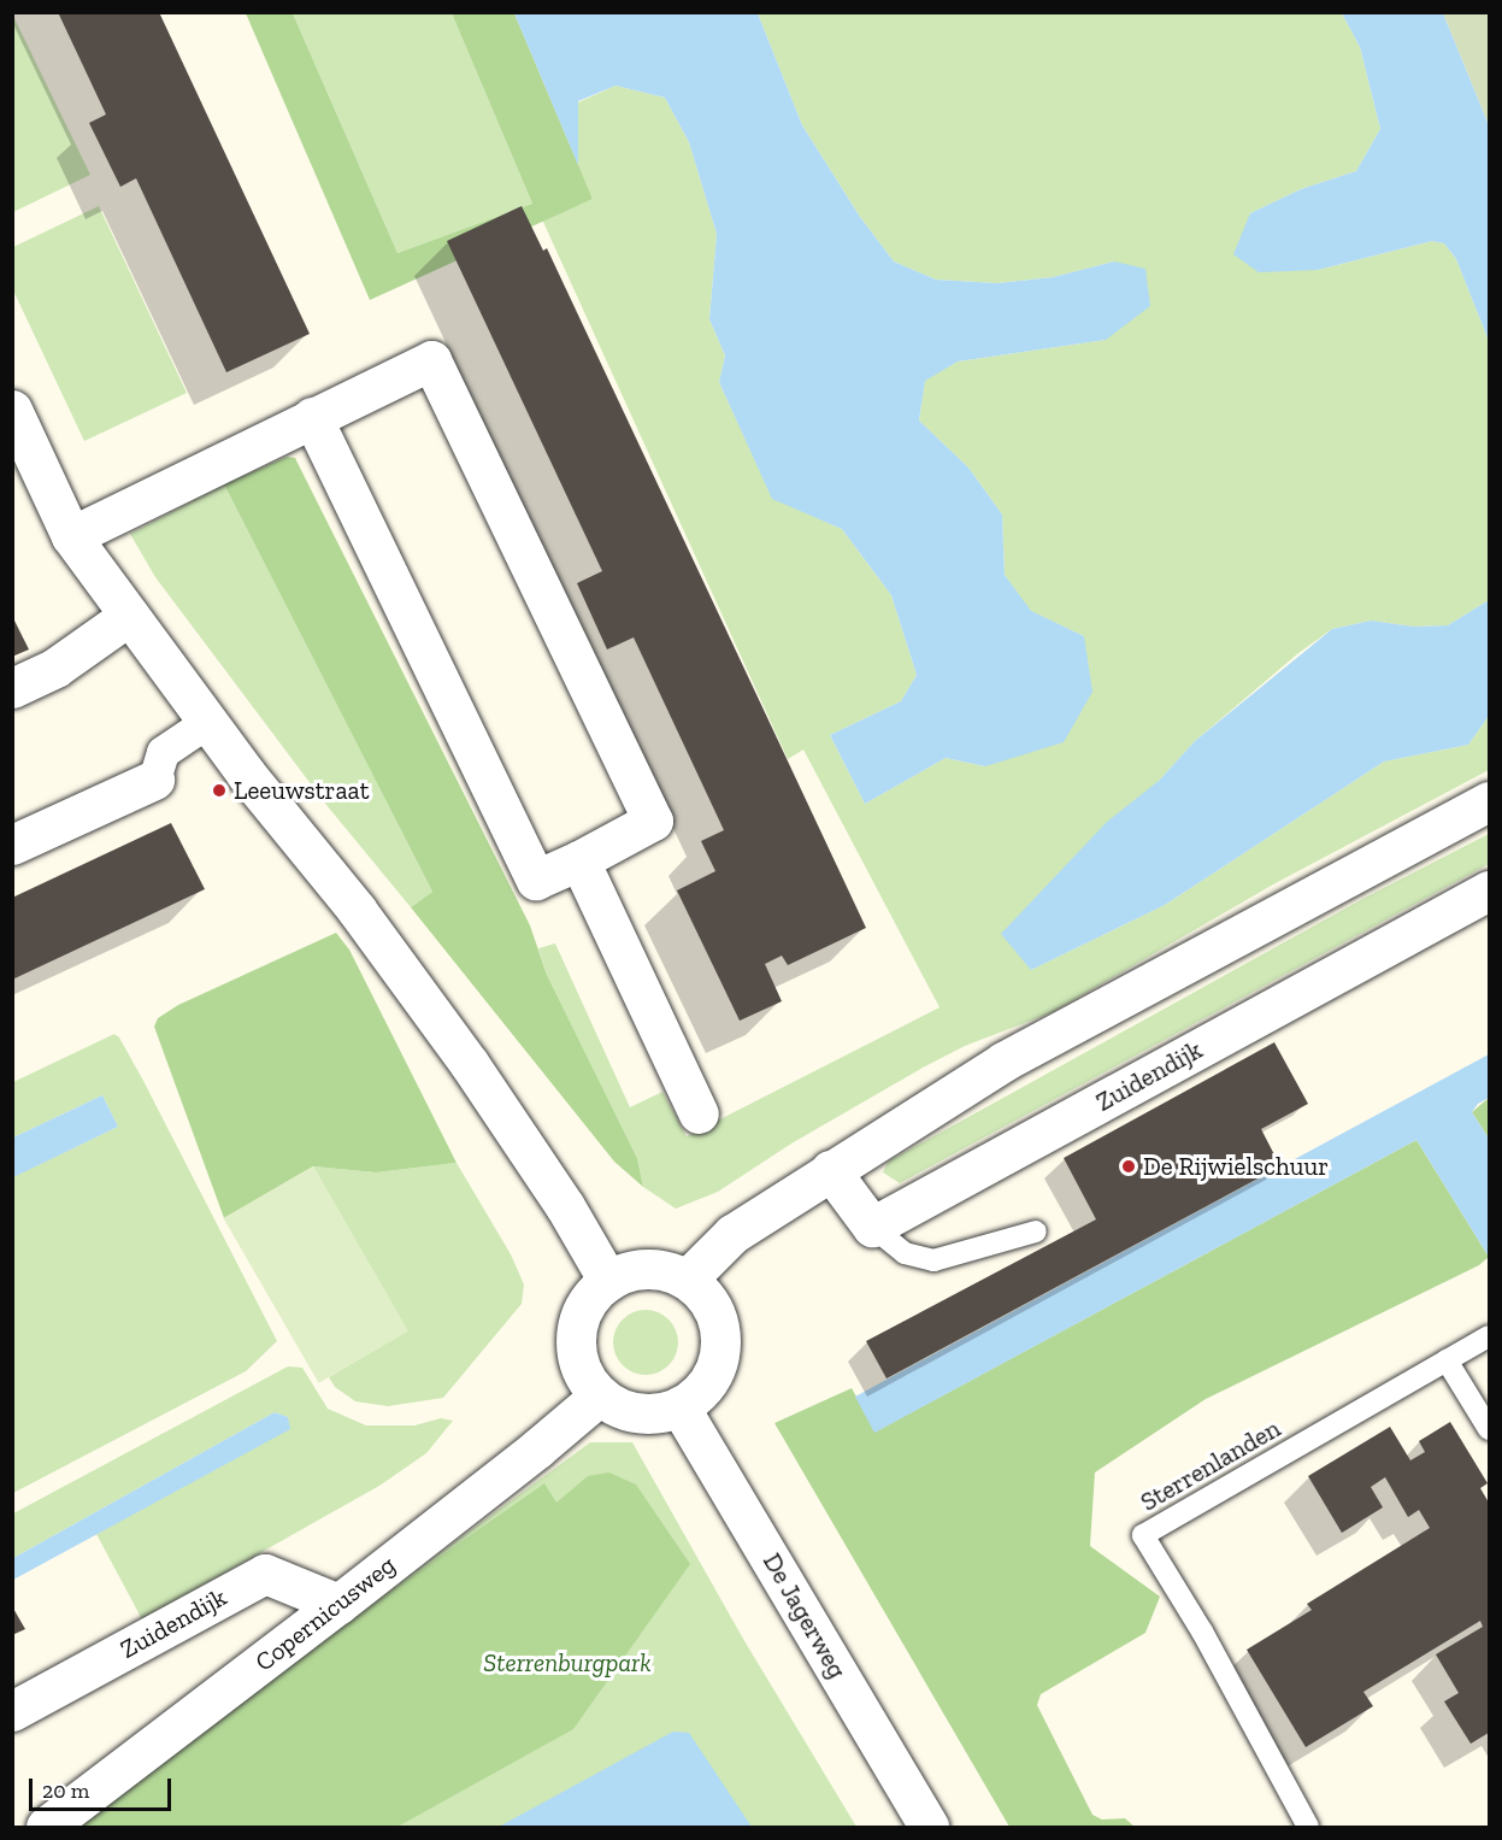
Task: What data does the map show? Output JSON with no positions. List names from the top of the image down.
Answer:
{
  "streets": {
    "street": ["Zuidendijk", "Copernicusweg", "De Jagerweg"],
    "lane": ["Sterrenlanden"]
  },
  "crossings": [
    ["Zuidendijk", "Copernicusweg"],
    ["Copernicusweg", "De Jagerweg"]
  ],
  "parks": ["Sterrenburgpark"],
  "places": ["Leeuwstraat", "De Rijwielschuur"],
  "scale_bar": "20 m"
}
